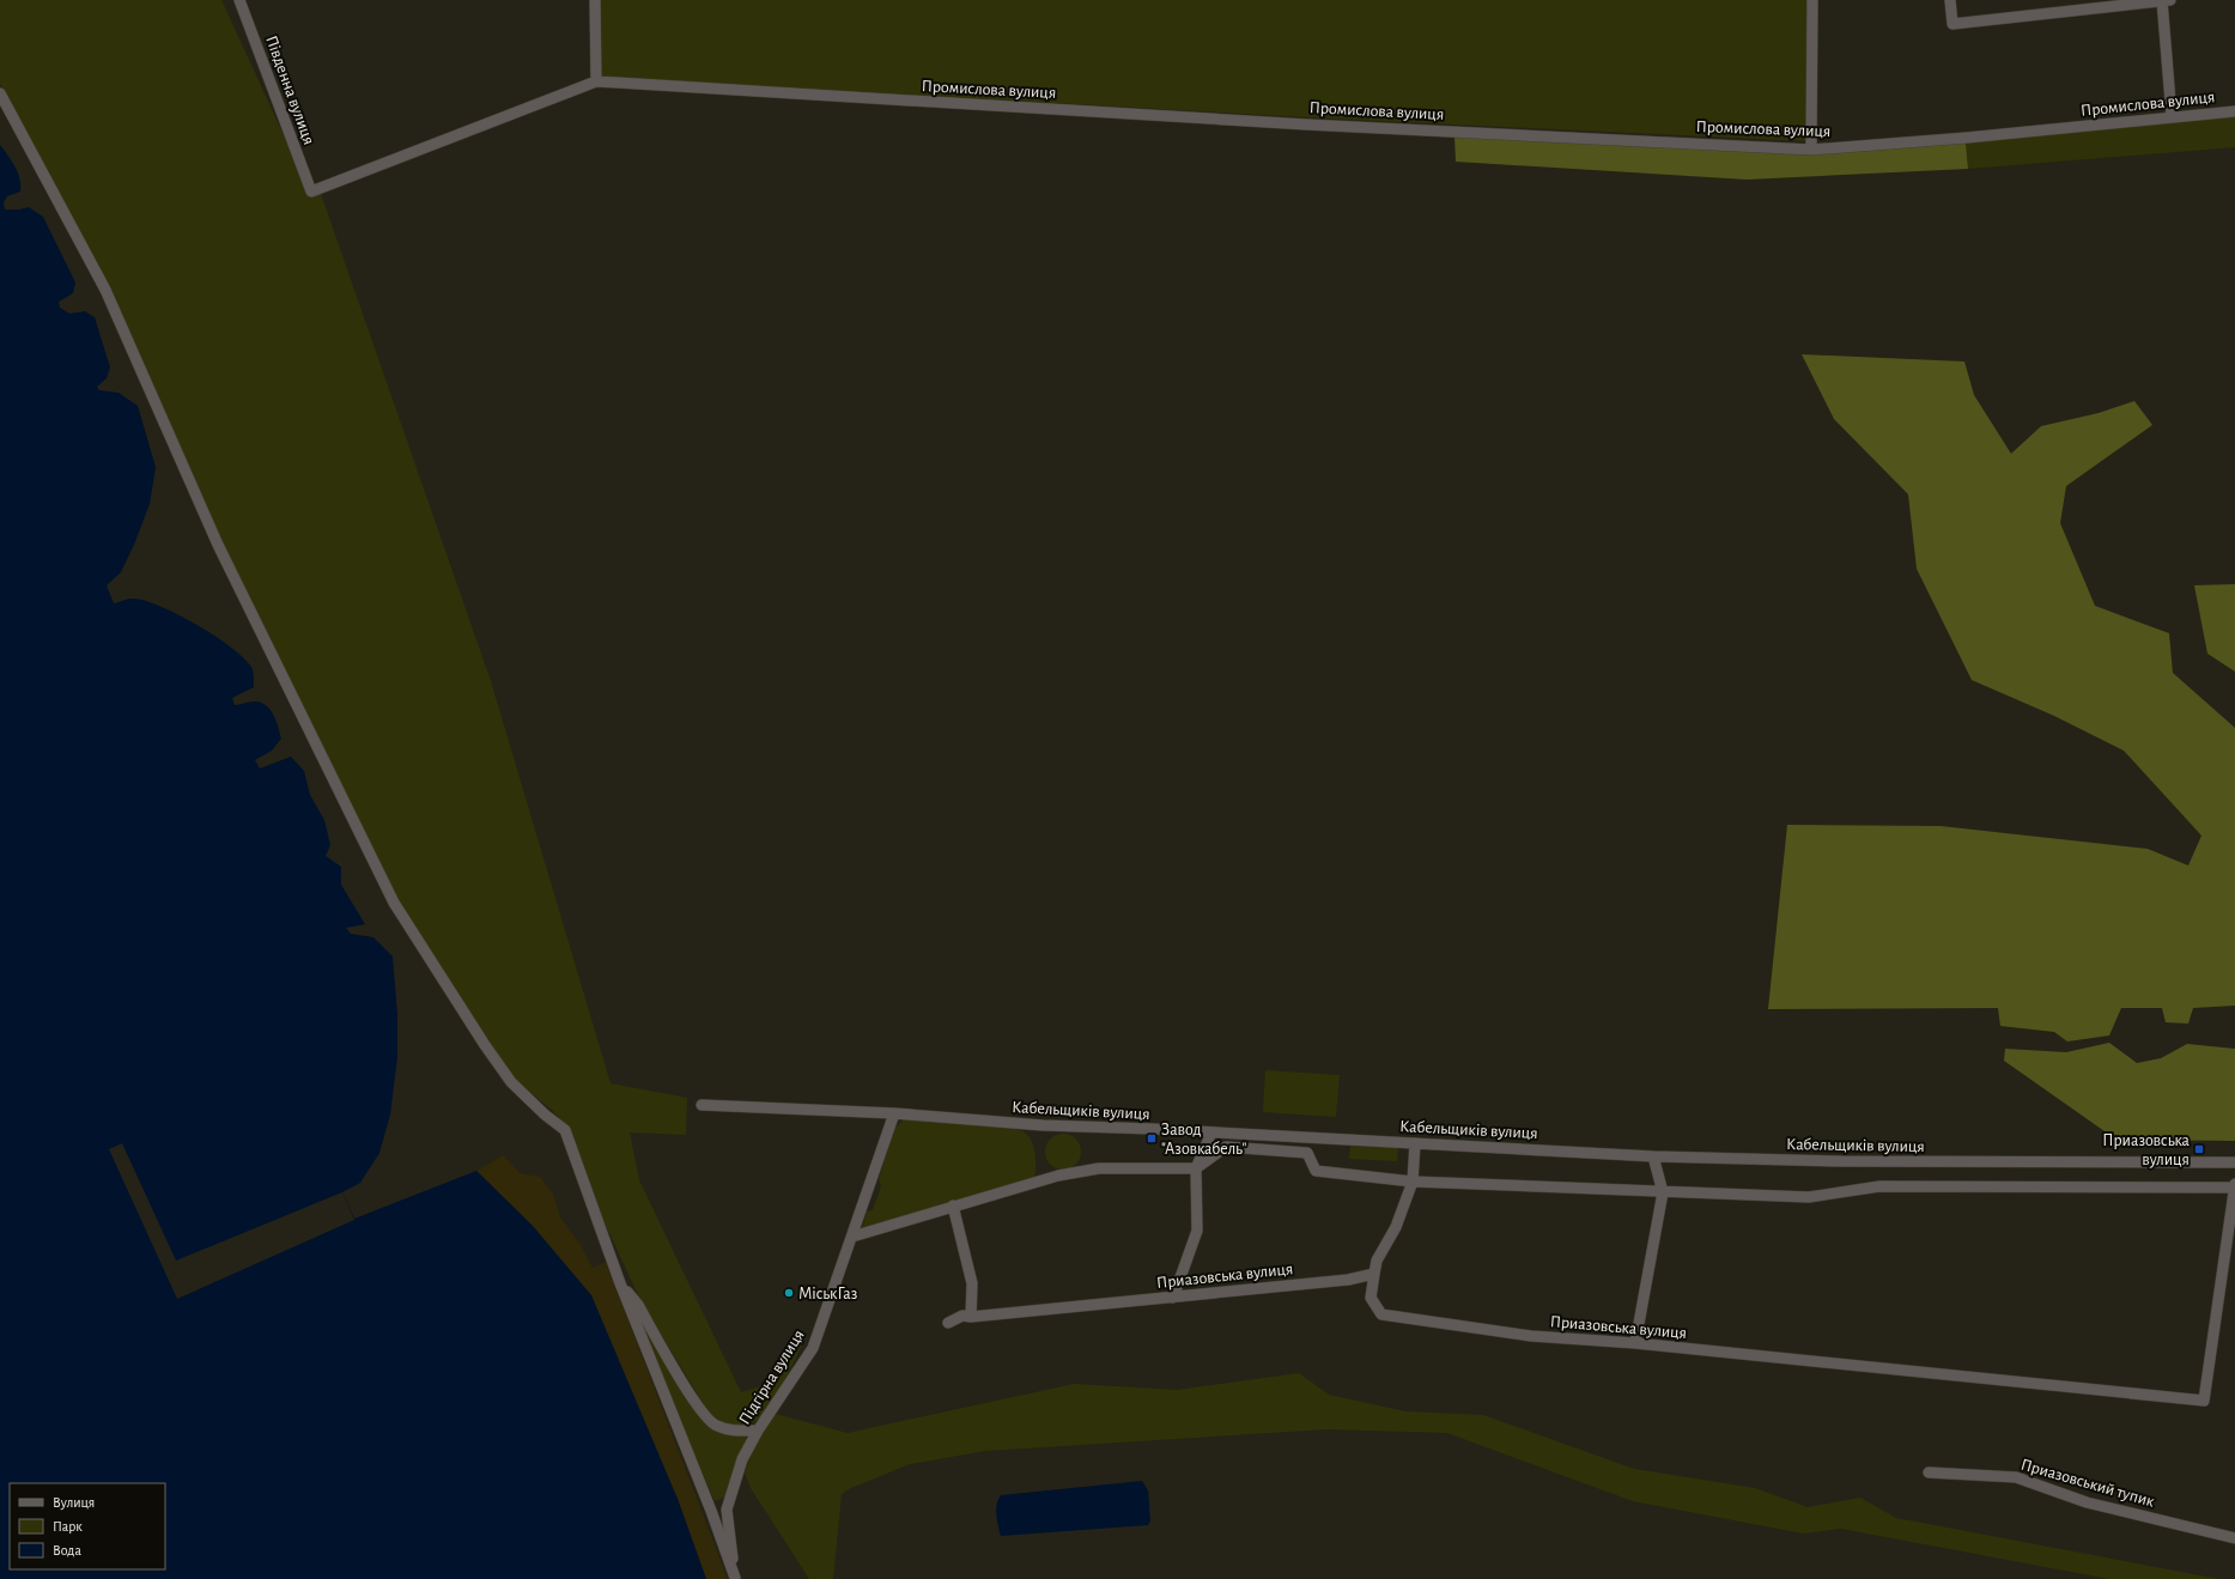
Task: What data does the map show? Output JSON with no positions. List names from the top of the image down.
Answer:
{
  "streets": {
    "street": [
      "Промислова вулиця",
      "Південна вулиця",
      "Кабельщиків вулиця",
      "Приазовська вулиця",
      "Підгірна вулиця",
      "Приазовський тупик"
    ]
  },
  "crossings": [
    ["Промислова вулиця", "Південна вулиця"],
    ["Кабельщиків вулиця", "Підгірна вулиця"]
  ],
  "places": {
    "transit": ["Завод \"Азовкабель\"", "Приазовська вулиця"],
    "other": ["МіськГаз"]
  },
  "legend": ["Вулиця", "Парк", "Вода"]
}
